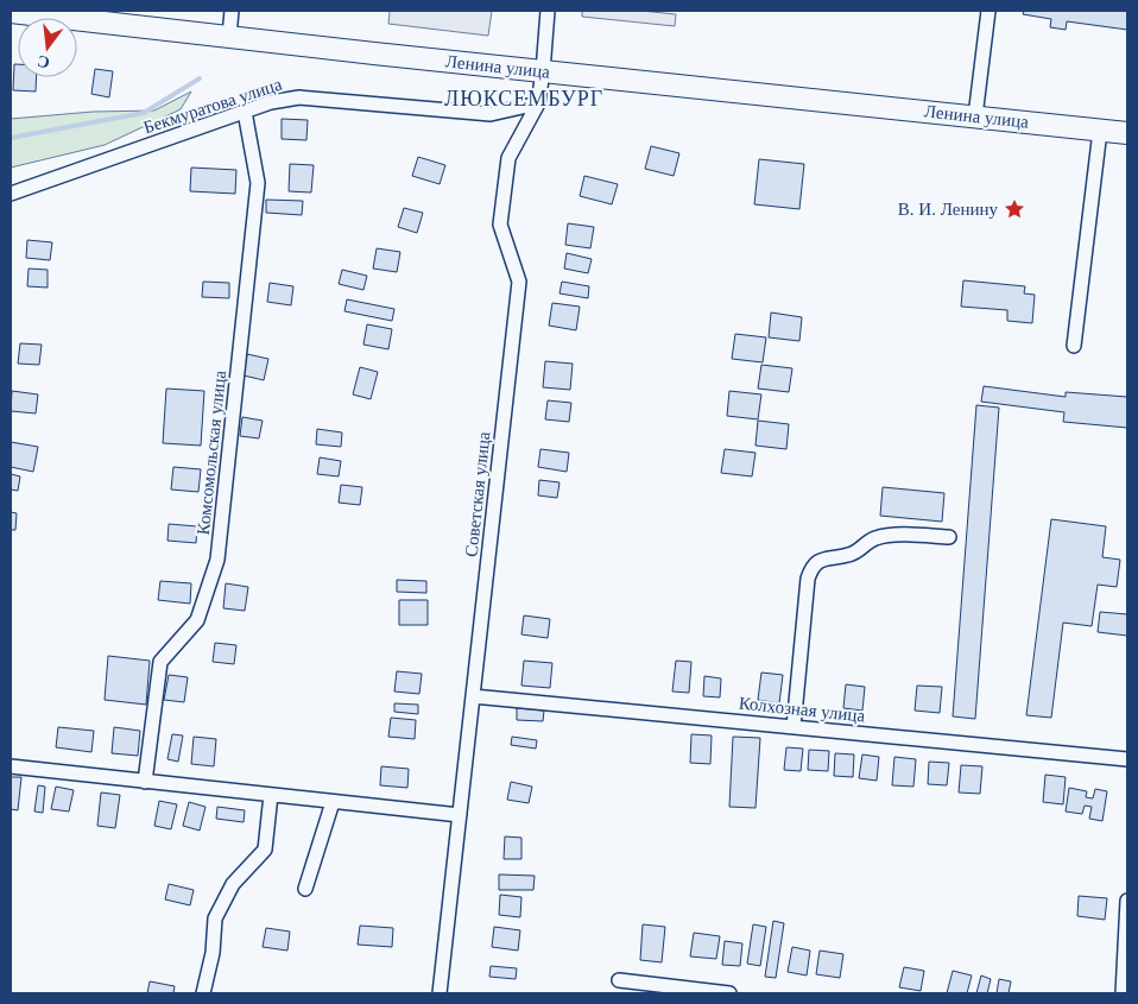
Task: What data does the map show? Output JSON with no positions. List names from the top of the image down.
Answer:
{
  "streets": {
    "main road": ["Ленина улица"],
    "street": [
      "Бекмуратова улица",
      "Комсомольская улица",
      "Советская улица",
      "Колхозная улица"
    ]
  },
  "crossings": [
    ["Ленина улица", "Советская улица"],
    ["Бекмуратова улица", "Комсомольская улица"],
    ["Бекмуратова улица", "Советская улица"],
    ["Советская улица", "Колхозная улица"]
  ],
  "districts": ["ЛЮКСЕМБУРГ"],
  "places": {
    "place": ["В. И. Ленину"]
  },
  "north": "bottom"
}
